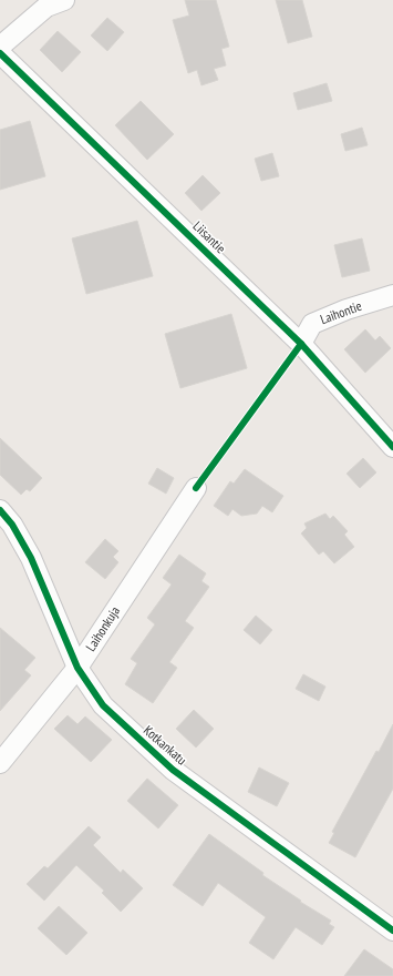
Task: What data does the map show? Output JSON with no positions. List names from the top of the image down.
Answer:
{
  "streets": {
    "street": [
      "Liisantie",
      "Laihontie",
      "Laihonkuja",
      "Kotkankatu"
    ]
  },
  "crossings": [
    ["Liisantie", "Laihontie"],
    ["Laihonkuja", "Kotkankatu"]
  ]
}
